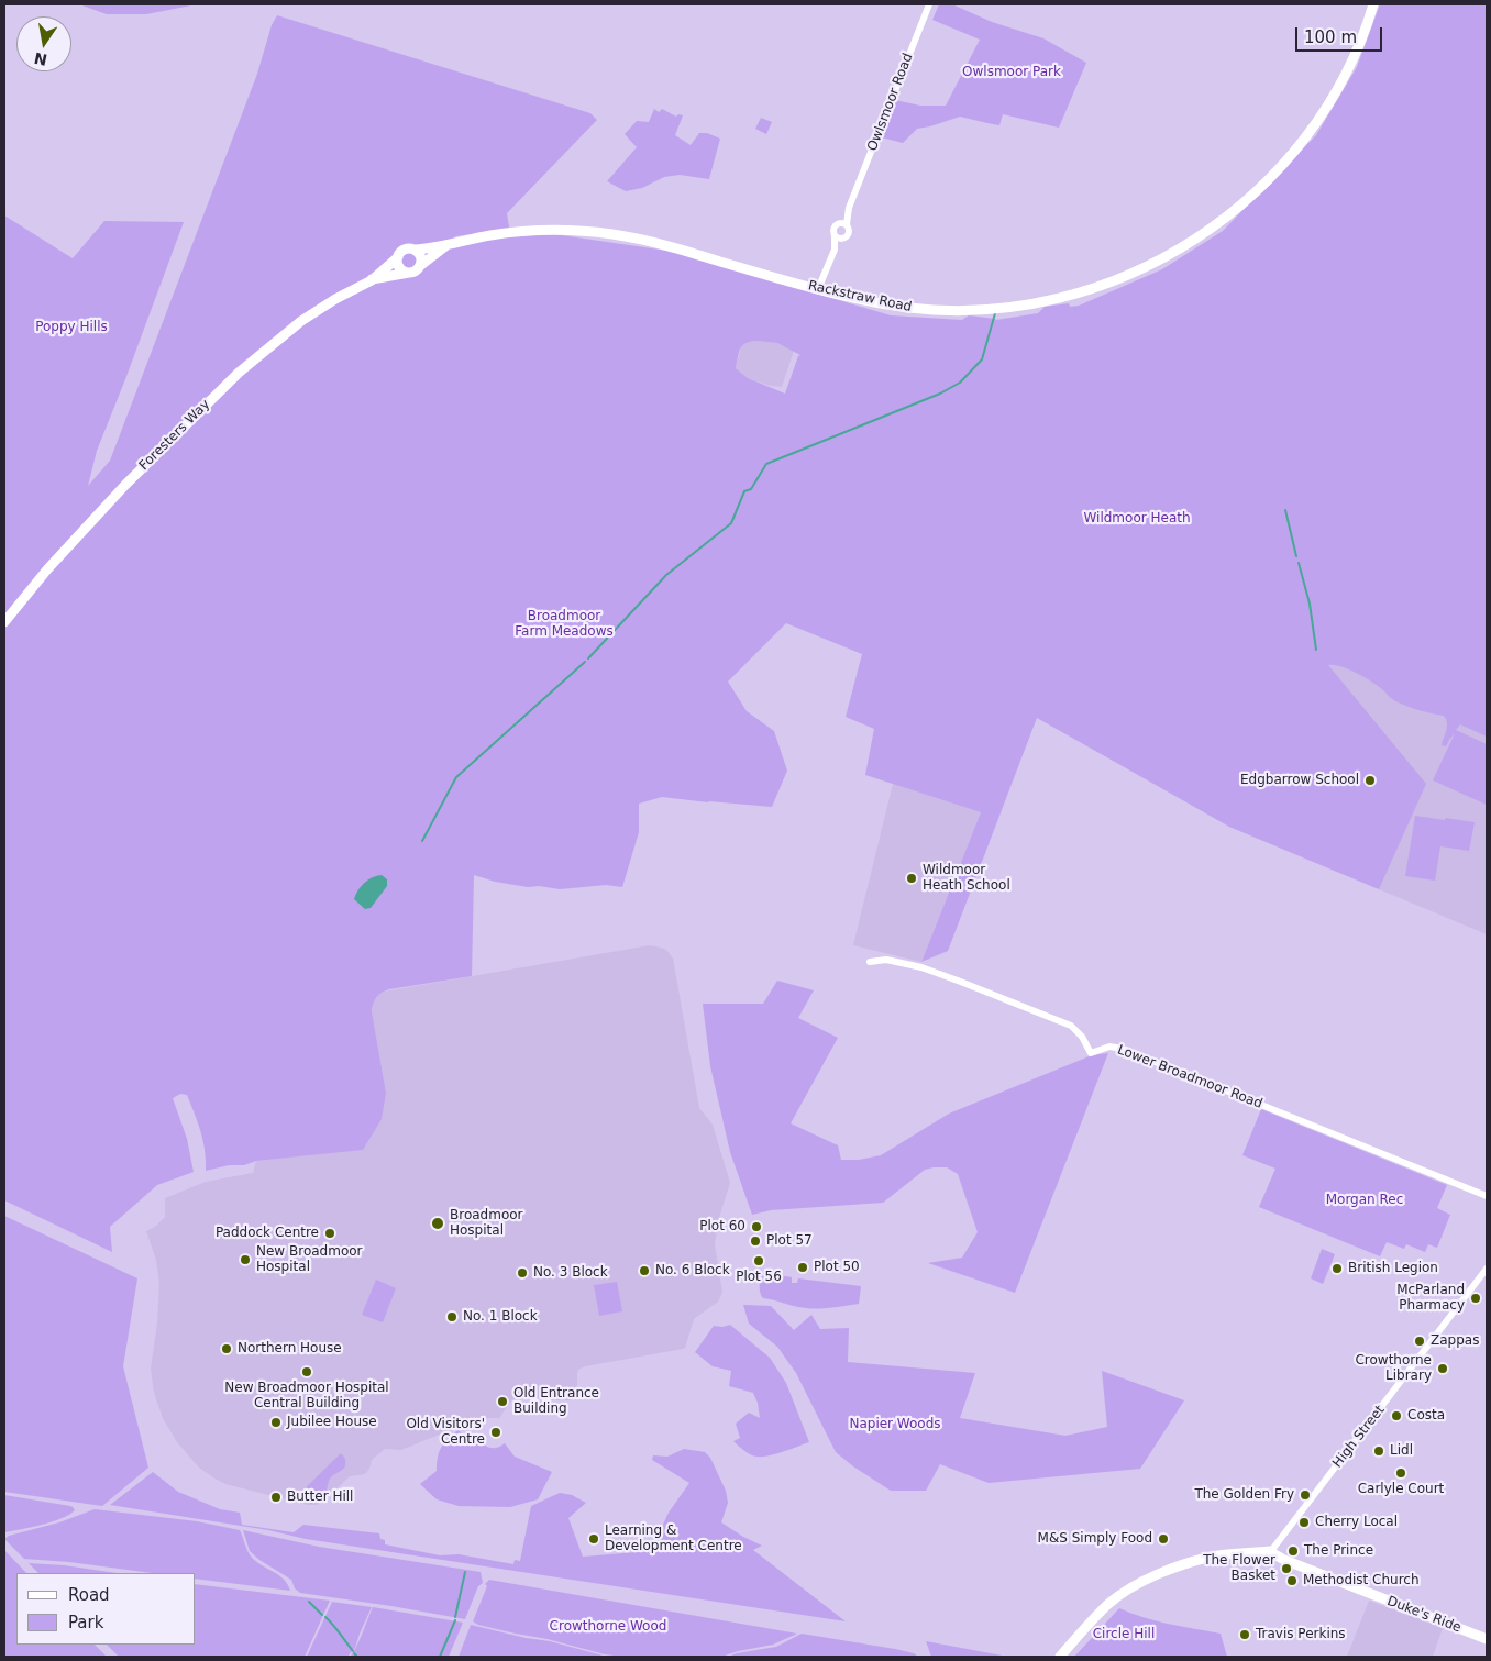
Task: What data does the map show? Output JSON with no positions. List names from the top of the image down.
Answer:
{
  "streets": {
    "main road": ["Rackstraw Road", "Foresters Way", "Duke's Ride"],
    "street": ["Owlsmoor Road", "Lower Broadmoor Road", "High Street"]
  },
  "crossings": [
    ["Rackstraw Road", "Foresters Way"],
    ["High Street", "Duke's Ride"]
  ],
  "parks": [
    "Owlsmoor Park",
    "Poppy Hills",
    "Wildmoor Heath",
    "Broadmoor Farm Meadows",
    "Morgan Rec",
    "Napier Woods",
    "Crowthorne Wood",
    "Circle Hill"
  ],
  "places": [
    "Edgbarrow School",
    "Wildmoor Heath School",
    "Broadmoor Hospital",
    "Plot 60",
    "Paddock Centre",
    "Plot 57",
    "New Broadmoor Hospital",
    "Plot 56",
    "Plot 50",
    "British Legion",
    "No. 6 Block",
    "No. 3 Block",
    "McParland Pharmacy",
    "No. 1 Block",
    "Zappas",
    "Northern House",
    "Crowthorne Library",
    "New Broadmoor Hospital Central Building",
    "Old Entrance Building",
    "Costa",
    "Jubilee House",
    "Old Visitors' Centre",
    "Lidl",
    "Carlyle Court",
    "The Golden Fry",
    "Butter Hill",
    "Cherry Local",
    "Learning & Development Centre",
    "M&S Simply Food",
    "The Prince",
    "The Flower Basket",
    "Methodist Church",
    "Travis Perkins"
  ],
  "legend": ["Road", "Park"],
  "scale_bar": "100 m",
  "north": "bottom"
}
